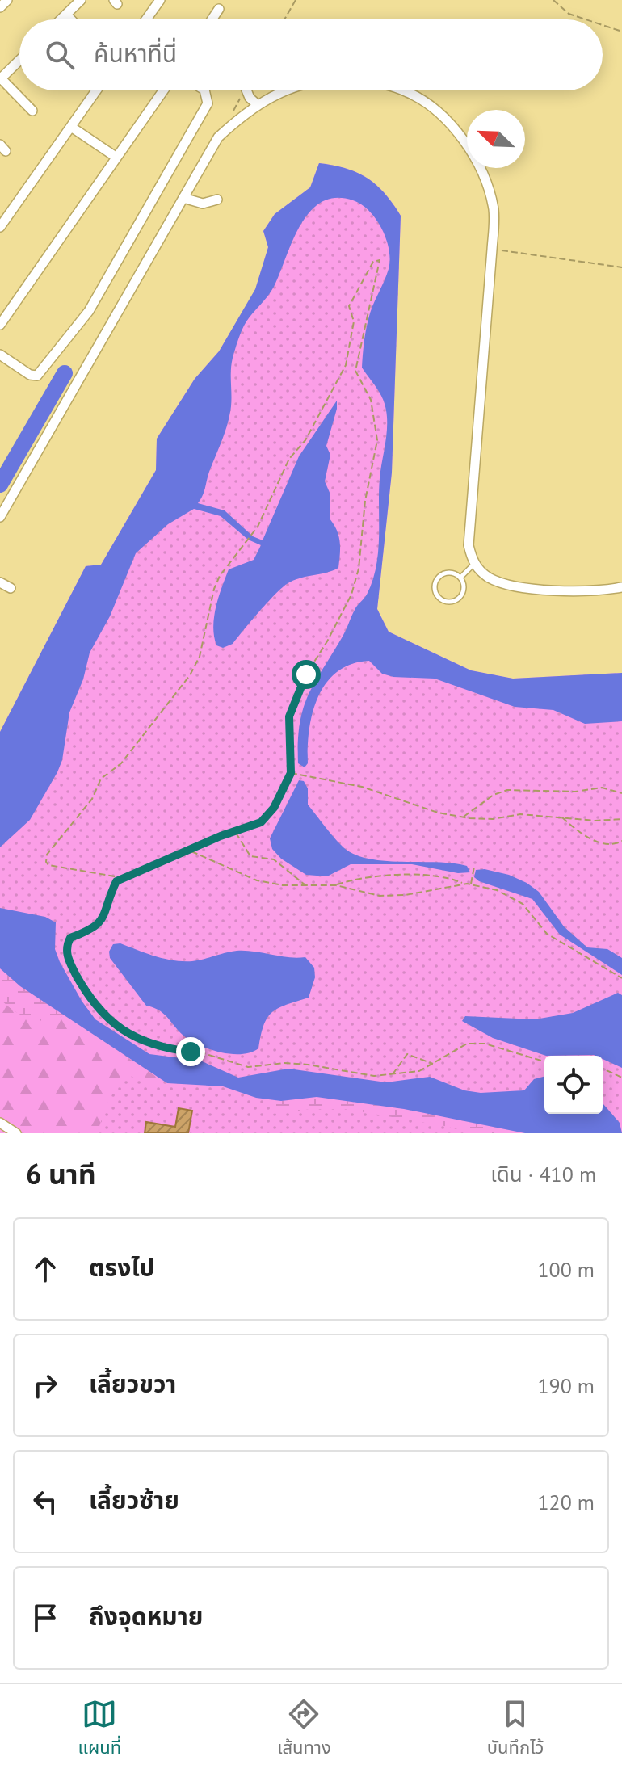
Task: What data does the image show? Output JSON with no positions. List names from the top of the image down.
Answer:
{
  "north": "top left",
  "page": {
    "search": "ค้นหาที่นี่",
    "heading": ["6 นาที", "เดิน · 410 m"],
    "list": [
      ["ตรงไป", "100 m"],
      ["เลี้ยวขวา", "190 m"],
      ["เลี้ยวซ้าย", "120 m"],
      "ถึงจุดหมาย"
    ],
    "nav": ["แผนที่", "เส้นทาง", "บันทึกไว้"]
  }
}
